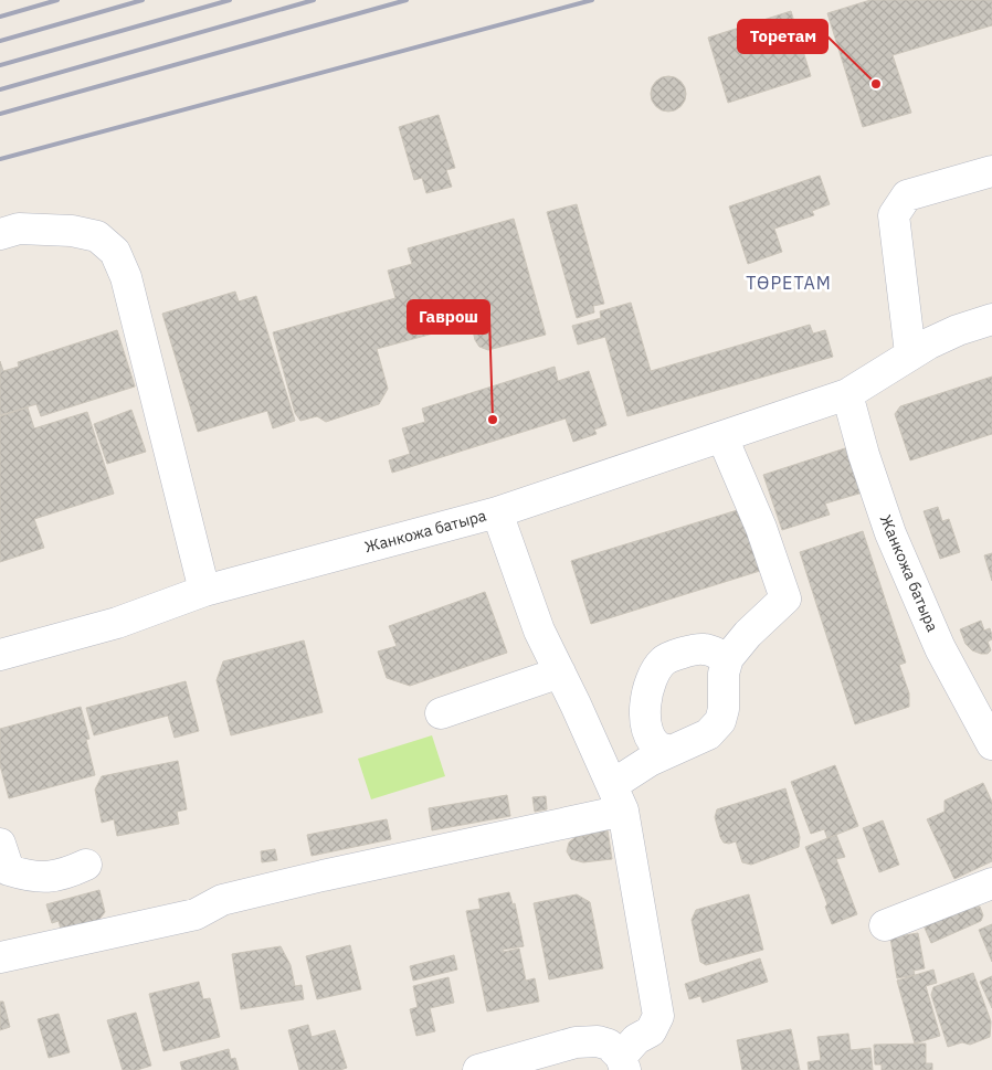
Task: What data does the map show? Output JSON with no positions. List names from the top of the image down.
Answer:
{
  "streets": {
    "street": ["Жанкожа батыра"]
  },
  "districts": ["ТӨРЕТАМ"],
  "places": ["Торетам", "Гаврош"]
}
